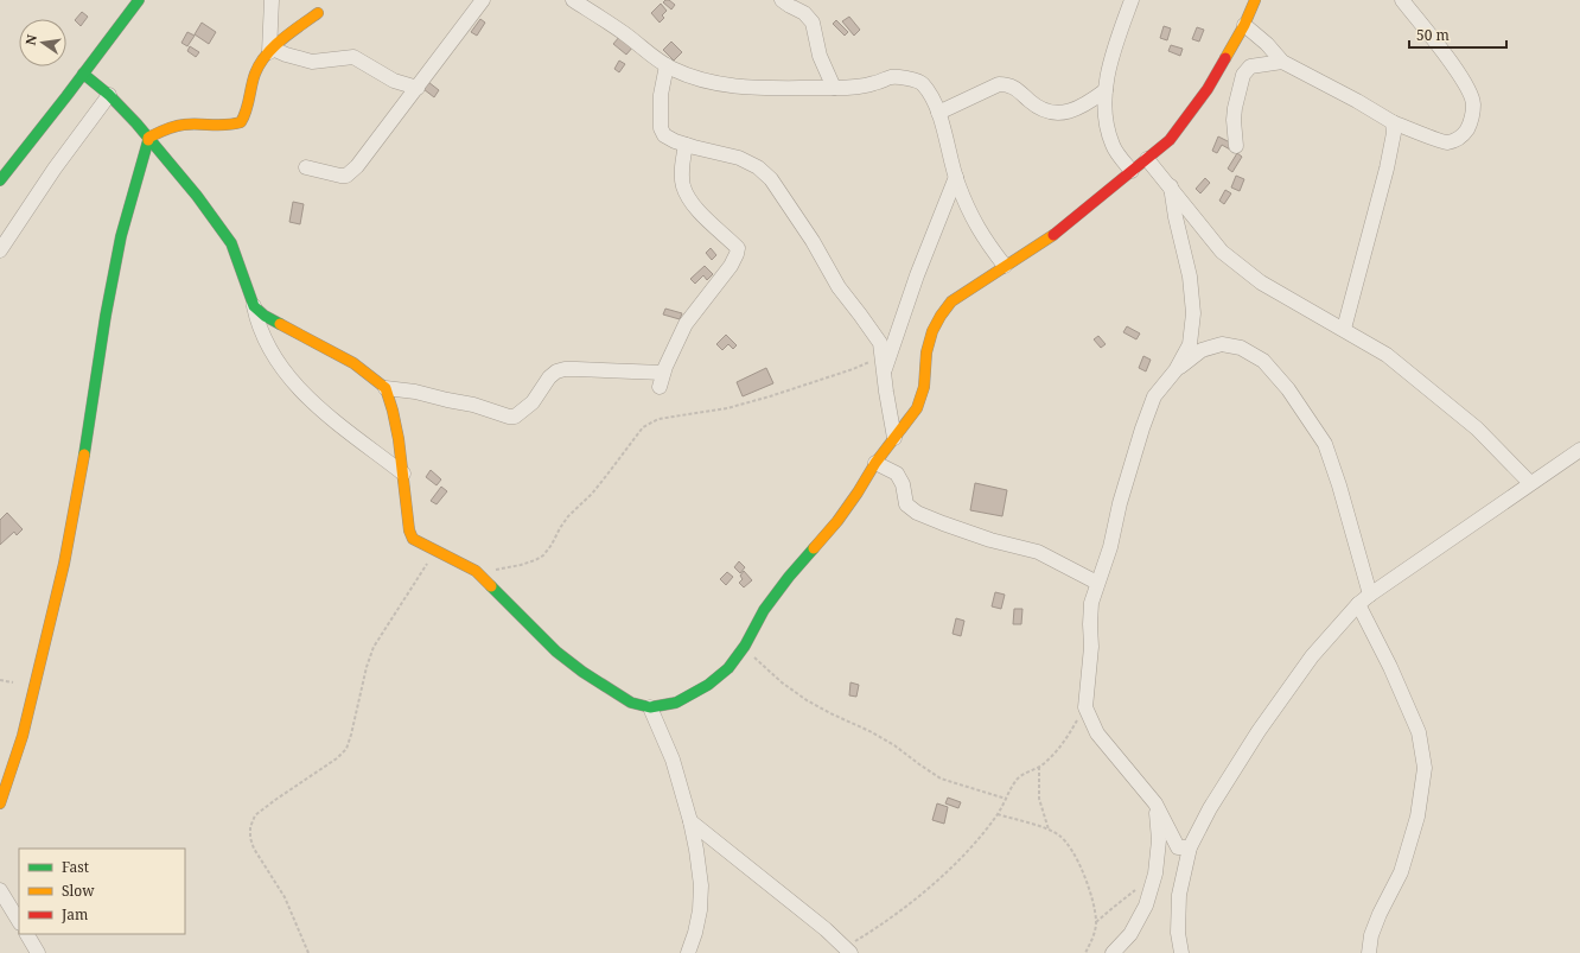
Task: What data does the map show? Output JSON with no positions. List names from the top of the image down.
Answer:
{
  "legend": ["Fast", "Slow", "Jam"],
  "scale_bar": "50 m",
  "north": "left"
}
